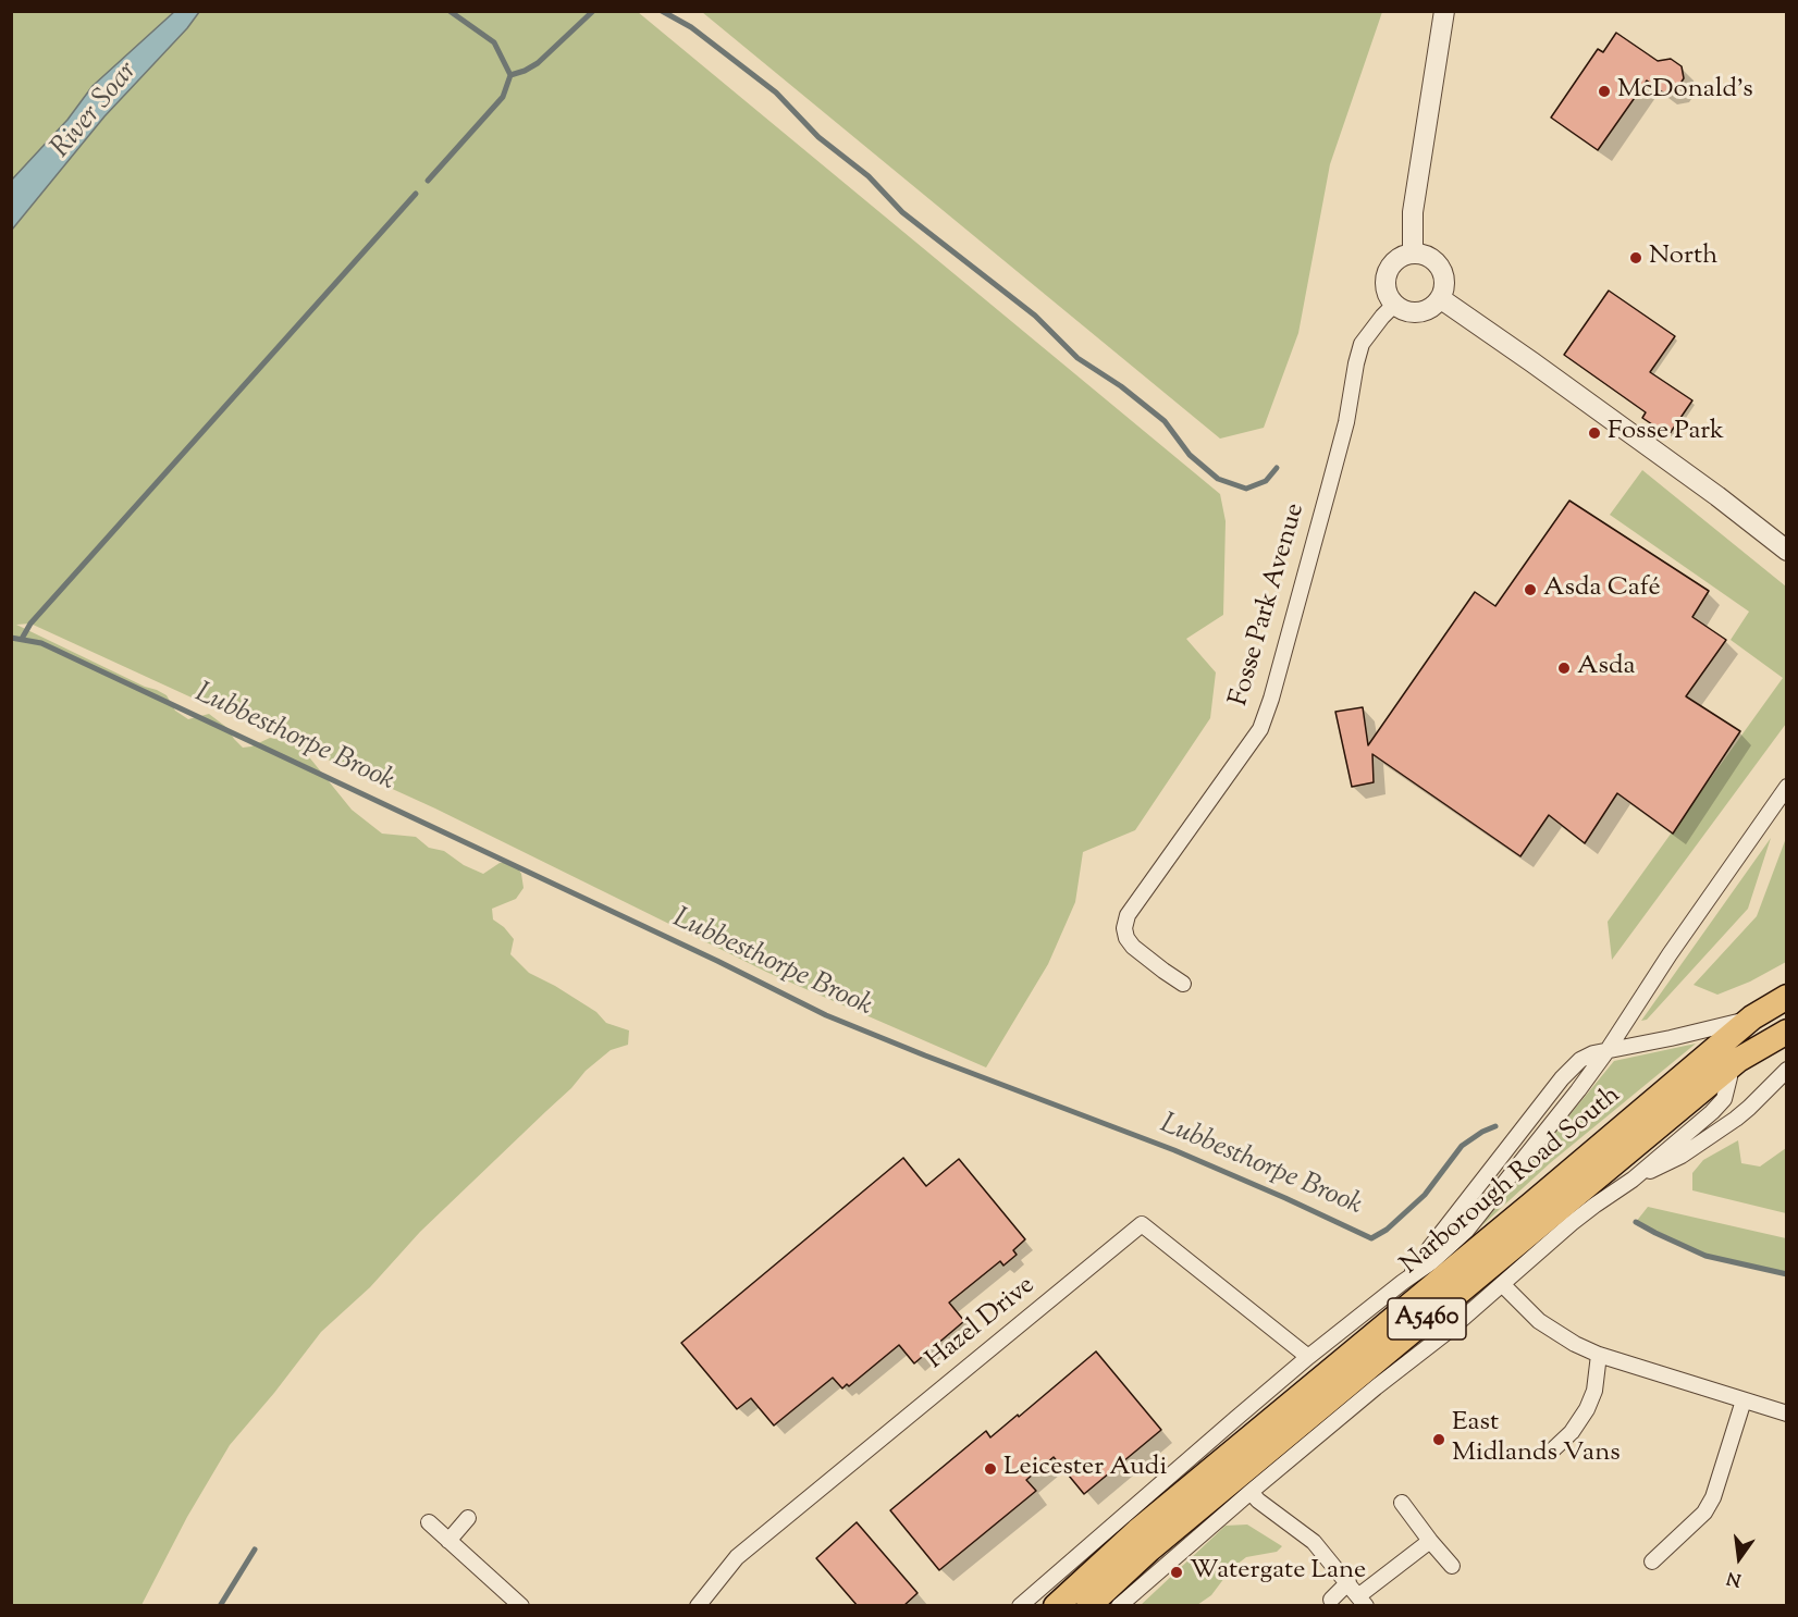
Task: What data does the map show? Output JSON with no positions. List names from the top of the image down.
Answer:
{
  "streets": {
    "main road": ["Narborough Road South", "A5460"],
    "street": ["Fosse Park Avenue", "Hazel Drive"]
  },
  "crossings": [
    ["Narborough Road South", "Hazel Drive"]
  ],
  "water": ["River Soar", "Lubbesthorpe Brook"],
  "places": [
    "McDonald's",
    "North",
    "Fosse Park",
    "Asda Café",
    "Asda",
    "East Midlands Vans",
    "Leicester Audi",
    "Watergate Lane"
  ],
  "north": "bottom"
}
